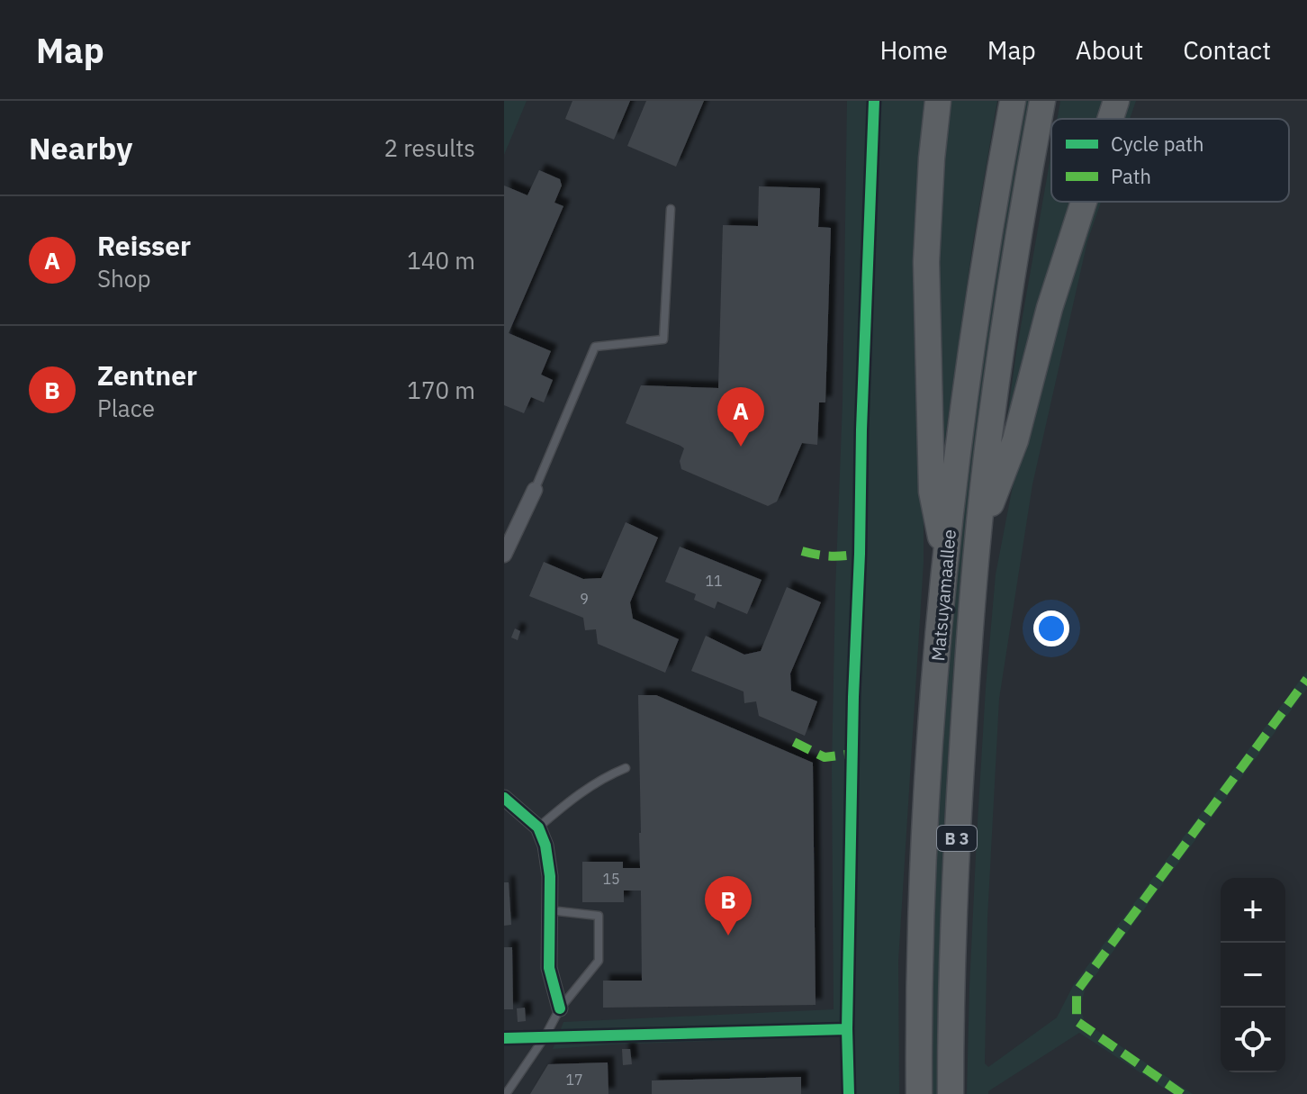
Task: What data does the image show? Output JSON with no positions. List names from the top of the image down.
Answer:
{
  "streets": {
    "highway": ["Matsuyamaallee", "B 3"]
  },
  "house_numbers": [
    "11",
    "9",
    "15",
    "17"
  ],
  "legend": ["Cycle path", "Path"],
  "page": {
    "header": "Map",
    "nav": [
      "Home",
      "Map",
      "About",
      "Contact"
    ],
    "heading": ["Nearby", "2 results"],
    "list": [
      {
        "mark": "A",
        "name": "Reisser",
        "note": "Shop",
        "value": "140 m"
      },
      {
        "mark": "B",
        "name": "Zentner",
        "note": "Place",
        "value": "170 m"
      }
    ],
    "pins": ["A", "B"],
    "map_buttons": ["+", "−"]
  }
}
